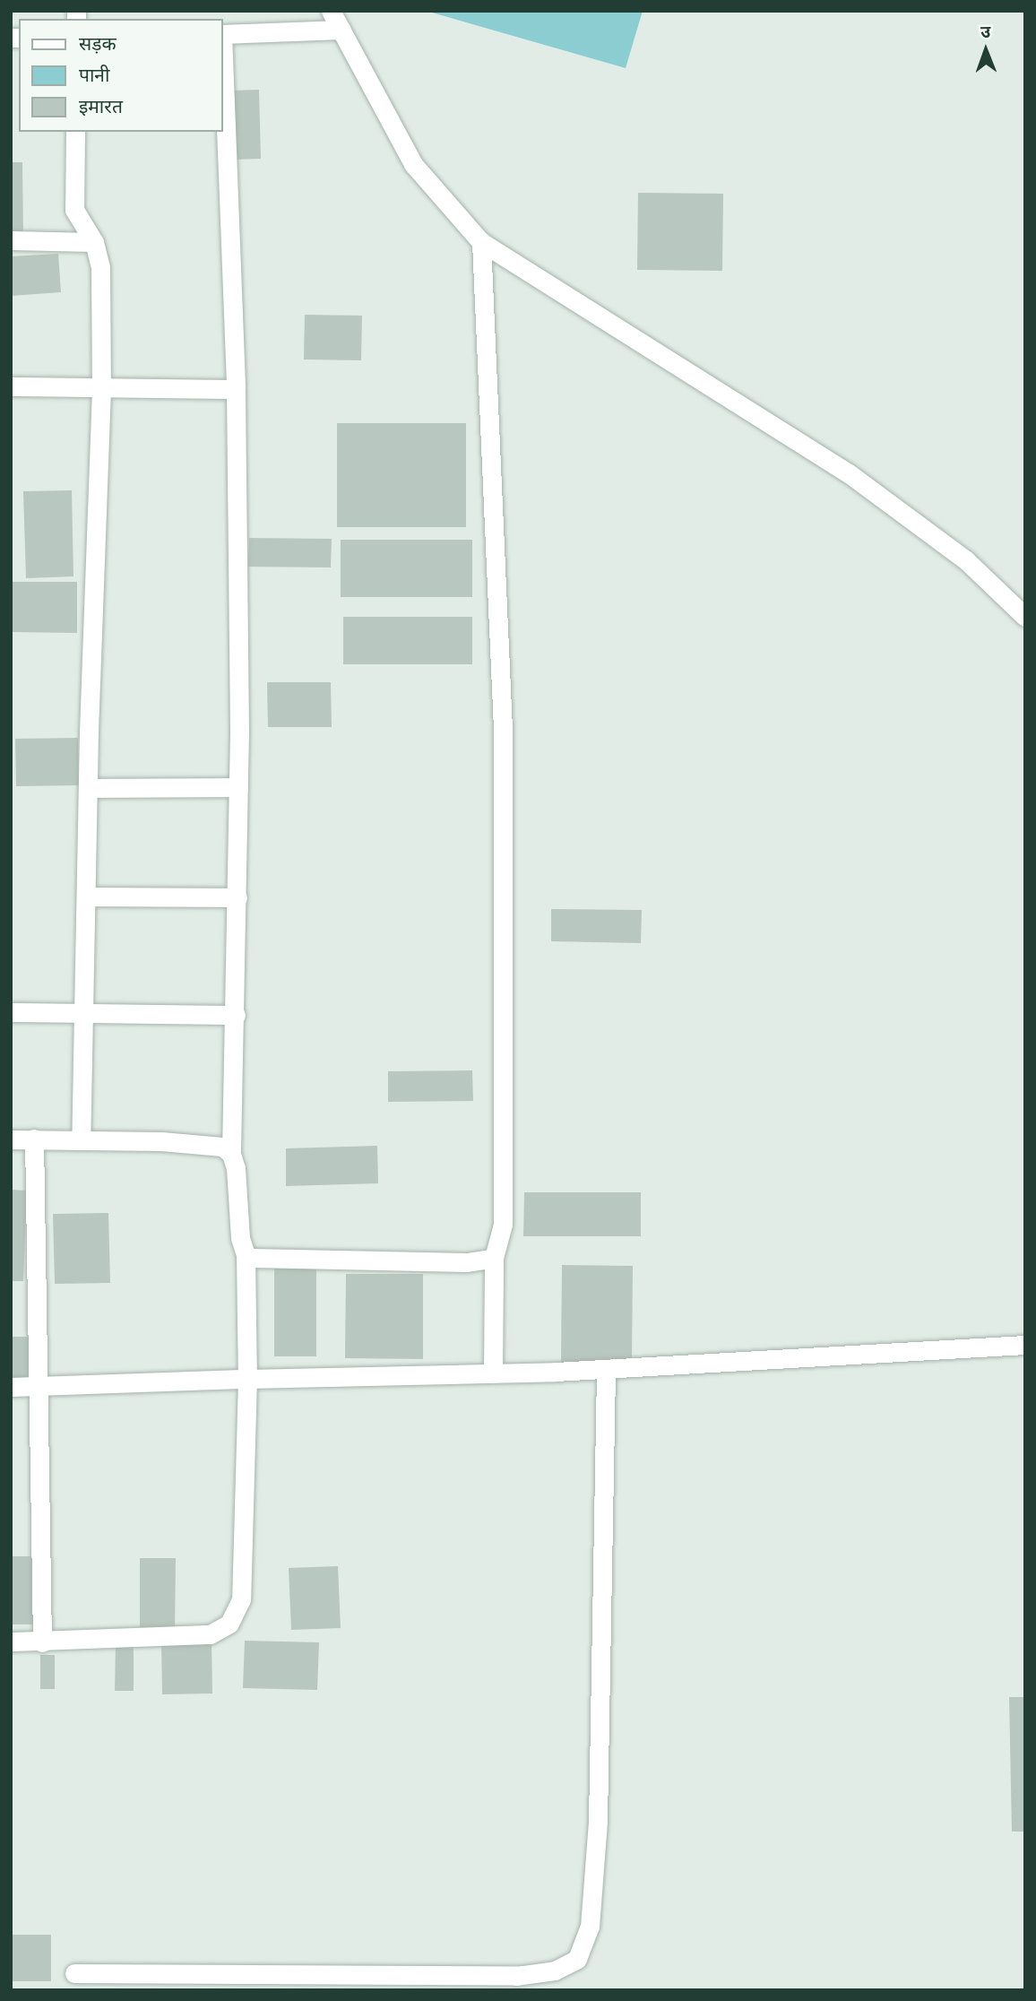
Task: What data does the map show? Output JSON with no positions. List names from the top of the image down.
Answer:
{
  "legend": ["सड़क", "पानी", "इमारत"],
  "north": "top"
}
